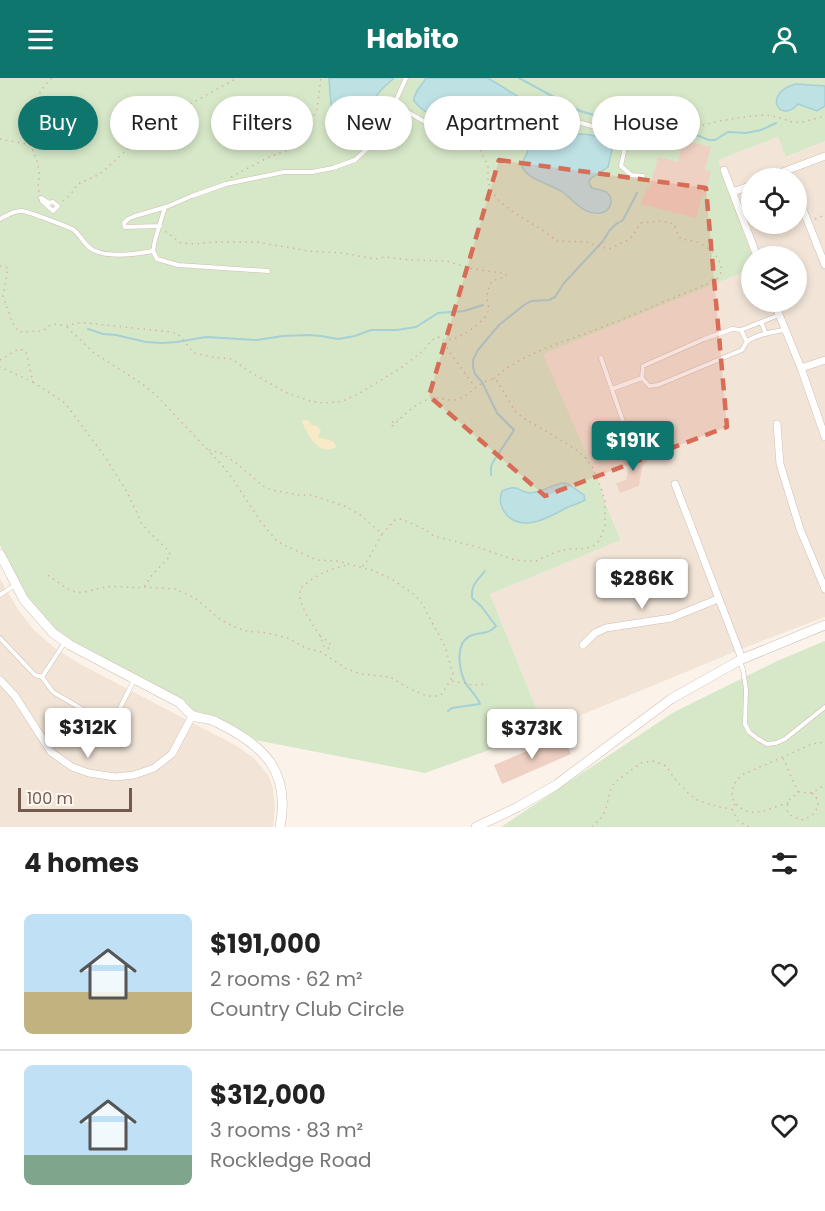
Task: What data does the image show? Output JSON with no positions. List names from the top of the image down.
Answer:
{
  "scale_bar": "100 m",
  "page": {
    "header": "Habito",
    "chip": [
      "Buy",
      "Rent",
      "Filters",
      "New",
      "Apartment",
      "House"
    ],
    "price": [
      "$191K",
      "$286K",
      "$312K",
      "$373K"
    ],
    "scale": "100 m",
    "heading": "4 homes",
    "list": [
      {
        "name": "$191,000",
        "note": "2 rooms · 62 m² · Country Club Circle"
      },
      {
        "name": "$312,000",
        "note": "3 rooms · 83 m² · Rockledge Road"
      }
    ]
  }
}
